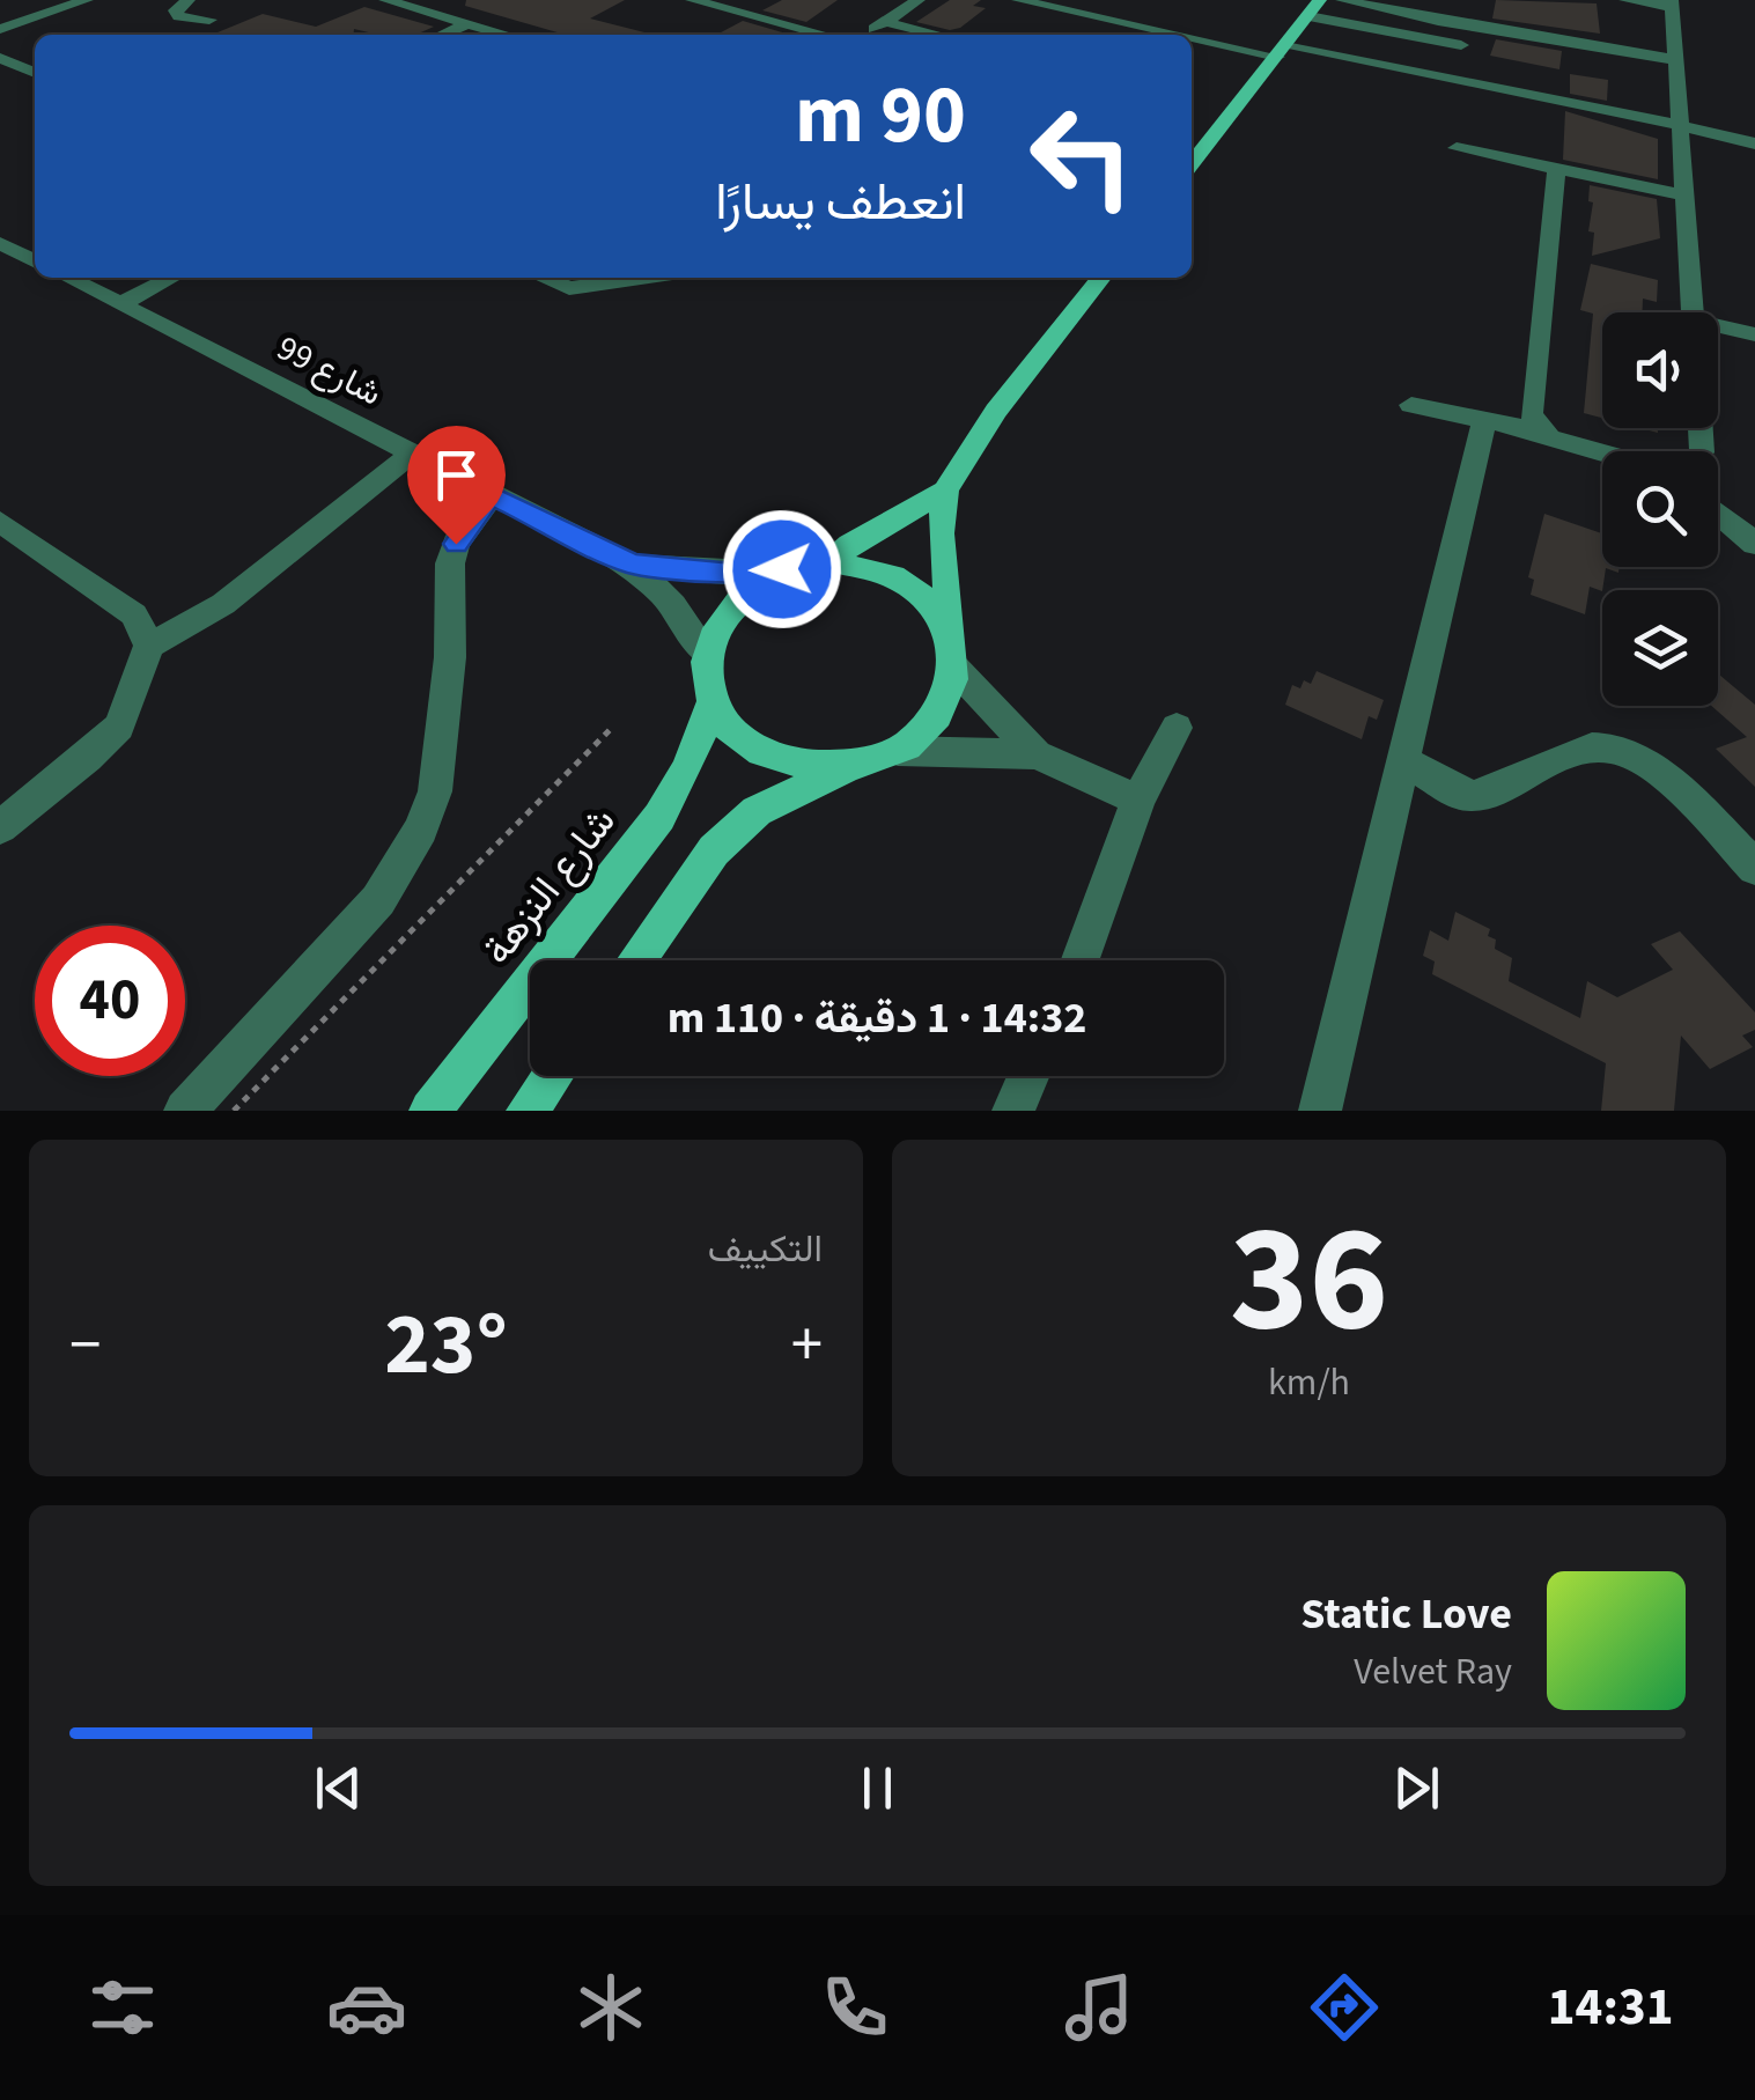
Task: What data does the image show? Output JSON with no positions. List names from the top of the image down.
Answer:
{
  "streets": {
    "main road": ["شارع النزهة"],
    "street": ["شارع 99"]
  },
  "crossings": [
    ["شارع 99", "شارع النزهة"]
  ],
  "page": {
    "turn": ["90 m", "انعطف يسارًا"],
    "limit": "40",
    "trip": "14:32 · 1 دقيقة · 110 m",
    "tile": [
      ["36", "km/h"],
      "التكييف"
    ],
    "heat": ["−", "23°", "+"],
    "song": ["Static Love", "Velvet Ray"],
    "tabs": "14:31"
  }
}
